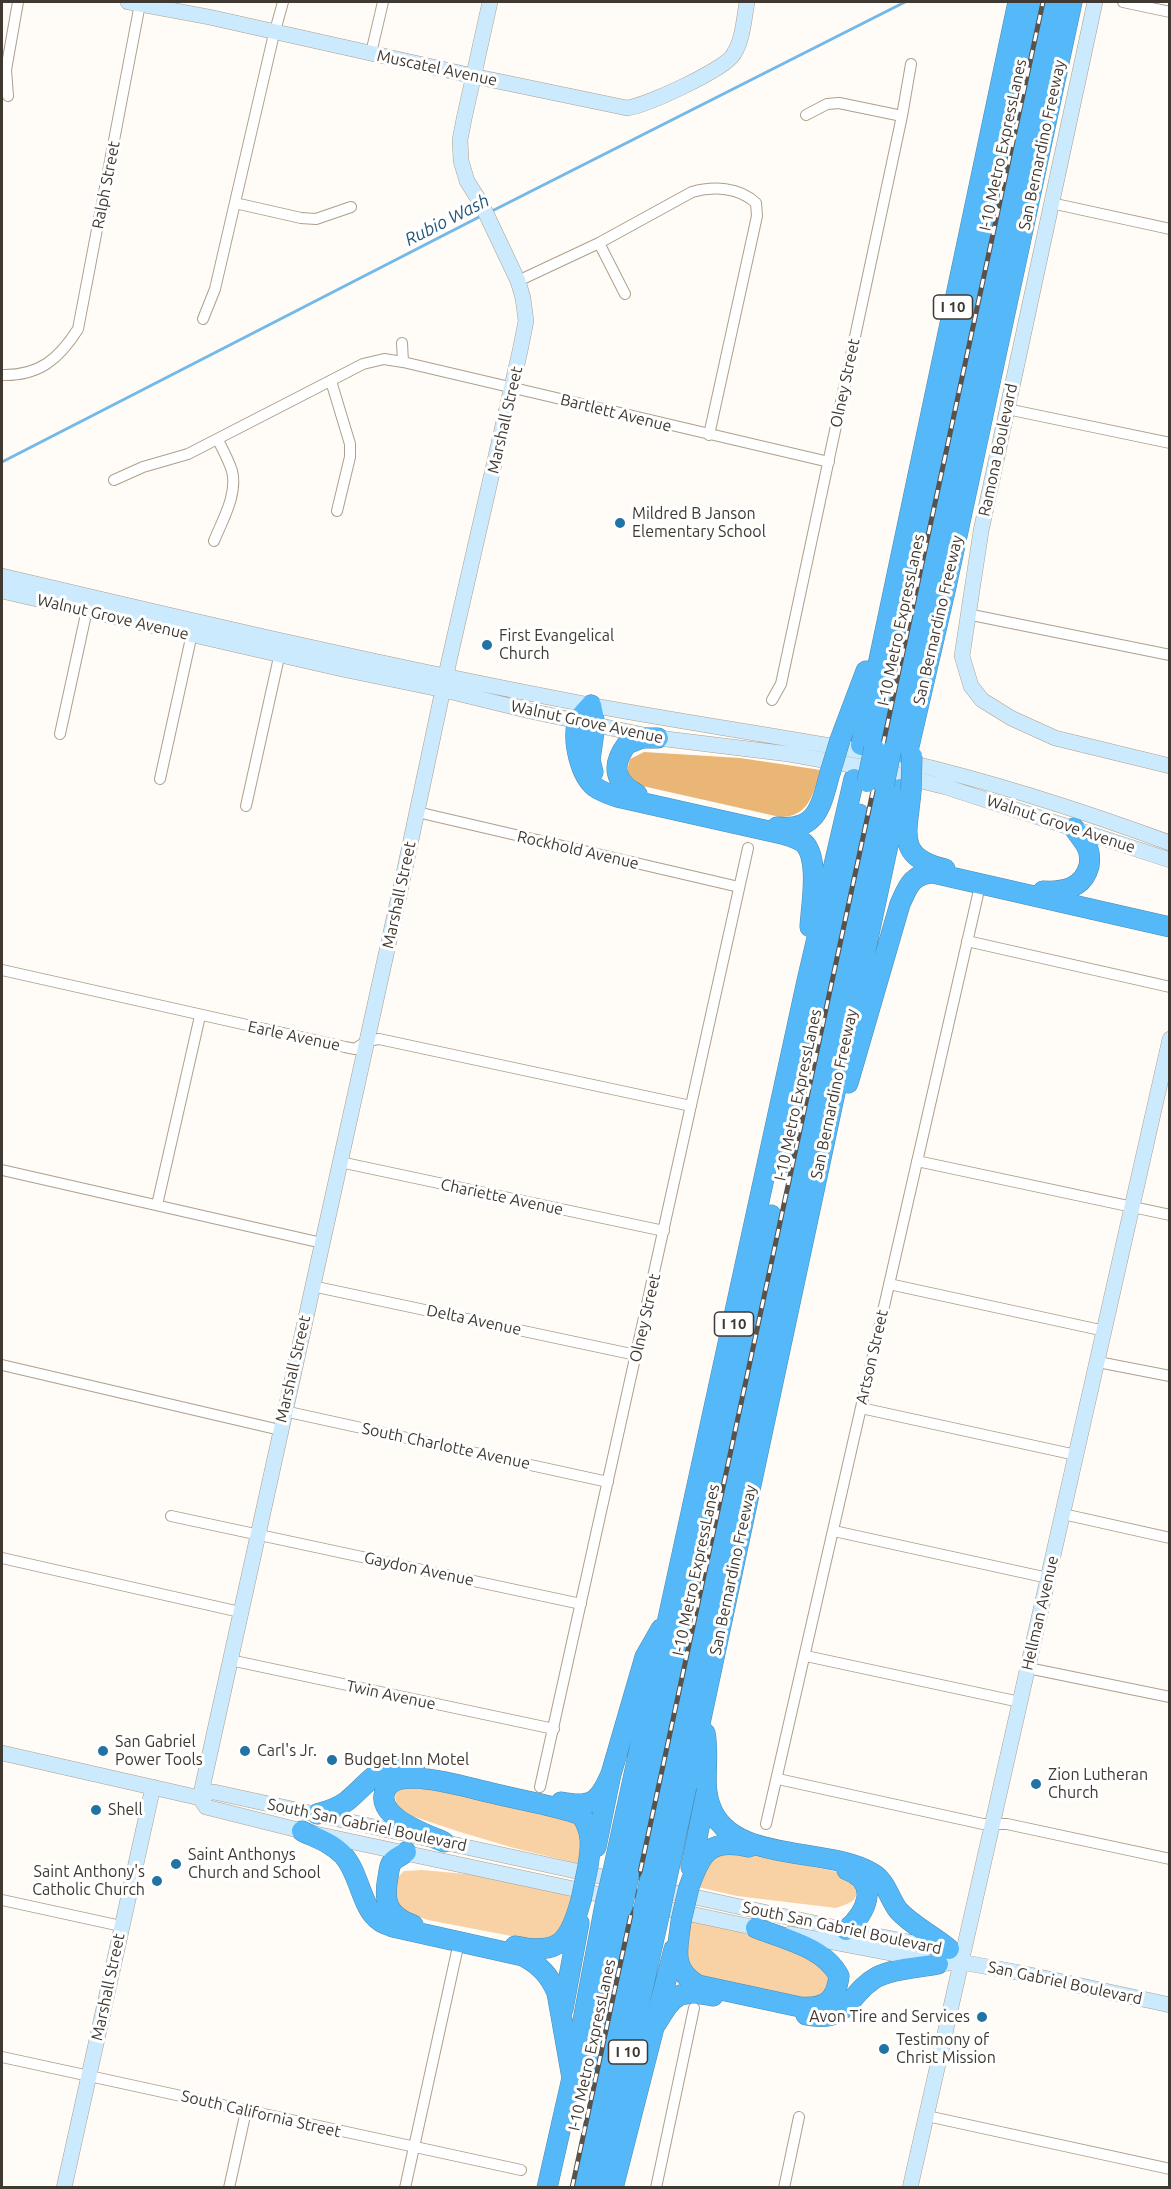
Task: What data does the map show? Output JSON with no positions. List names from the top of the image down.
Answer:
{
  "streets": {
    "highway": ["I-10 Metro ExpressLanes", "San Bernardino Freeway", "I 10"],
    "street": [
      "Muscatel Avenue",
      "Ralph Street",
      "Olney Street",
      "Bartlett Avenue",
      "Marshall Street",
      "Ramona Boulevard",
      "Walnut Grove Avenue",
      "Rockhold Avenue",
      "Earle Avenue",
      "Chariette Avenue",
      "Delta Avenue",
      "Artson Street",
      "South Charlotte Avenue",
      "Gaydon Avenue",
      "Hellman Avenue",
      "Twin Avenue",
      "South San Gabriel Boulevard",
      "San Gabriel Boulevard",
      "South California Street"
    ]
  },
  "crossings": [
    ["Muscatel Avenue", "Ralph Street"],
    ["Muscatel Avenue", "Marshall Street"],
    ["I-10 Metro ExpressLanes", "San Bernardino Freeway"],
    ["I-10 Metro ExpressLanes", "I 10"],
    ["Olney Street", "Bartlett Avenue"],
    ["Olney Street", "Rockhold Avenue"],
    ["Olney Street", "Earle Avenue"],
    ["Olney Street", "Chariette Avenue"],
    ["Olney Street", "Delta Avenue"],
    ["Olney Street", "South Charlotte Avenue"],
    ["Olney Street", "Gaydon Avenue"],
    ["Olney Street", "Twin Avenue"],
    ["Bartlett Avenue", "Marshall Street"],
    ["Marshall Street", "Walnut Grove Avenue"],
    ["Marshall Street", "Rockhold Avenue"],
    ["Marshall Street", "Earle Avenue"],
    ["Marshall Street", "Chariette Avenue"],
    ["Marshall Street", "Delta Avenue"],
    ["Marshall Street", "South Charlotte Avenue"],
    ["Marshall Street", "Gaydon Avenue"],
    ["Marshall Street", "Twin Avenue"],
    ["Marshall Street", "South San Gabriel Boulevard"],
    ["Marshall Street", "South California Street"],
    ["Hellman Avenue", "South San Gabriel Boulevard"],
    ["Hellman Avenue", "San Gabriel Boulevard"],
    ["South San Gabriel Boulevard", "San Gabriel Boulevard"]
  ],
  "water": ["Rubio Wash"],
  "places": [
    "Mildred B Janson Elementary School",
    "First Evangelical Church",
    "San Gabriel Power Tools",
    "Carl's Jr.",
    "Budget Inn Motel",
    "Zion Lutheran Church",
    "Shell",
    "Saint Anthonys Church and School",
    "Saint Anthony's Catholic Church",
    "Avon Tire and Services",
    "Testimony of Christ Mission"
  ]
}
